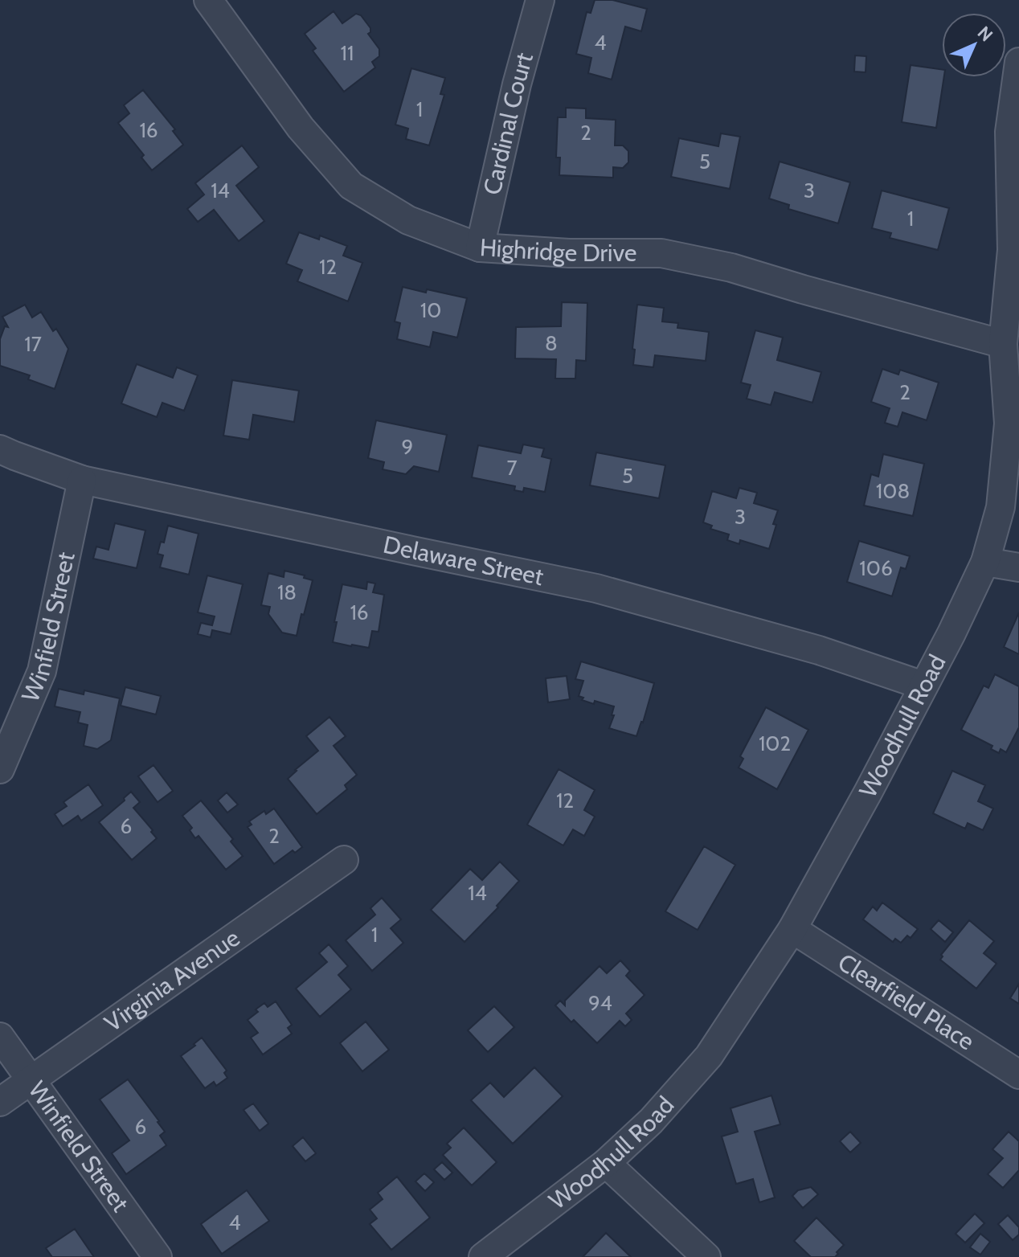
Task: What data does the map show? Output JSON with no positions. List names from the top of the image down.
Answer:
{
  "streets": {
    "street": [
      "Cardinal Court",
      "Highridge Drive",
      "Delaware Street",
      "Winfield Street",
      "Woodhull Road",
      "Virginia Avenue",
      "Clearfield Place"
    ]
  },
  "crossings": [
    ["Cardinal Court", "Highridge Drive"],
    ["Highridge Drive", "Woodhull Road"],
    ["Delaware Street", "Winfield Street"],
    ["Delaware Street", "Woodhull Road"],
    ["Winfield Street", "Virginia Avenue"],
    ["Woodhull Road", "Clearfield Place"]
  ],
  "house_numbers": [
    "4",
    "11",
    "1",
    "16",
    "2",
    "5",
    "14",
    "3",
    "1",
    "12",
    "10",
    "8",
    "17",
    "2",
    "9",
    "7",
    "5",
    "108",
    "3",
    "106",
    "18",
    "16",
    "102",
    "12",
    "6",
    "2",
    "14",
    "1",
    "94",
    "6",
    "4"
  ],
  "north": "top right"
}
